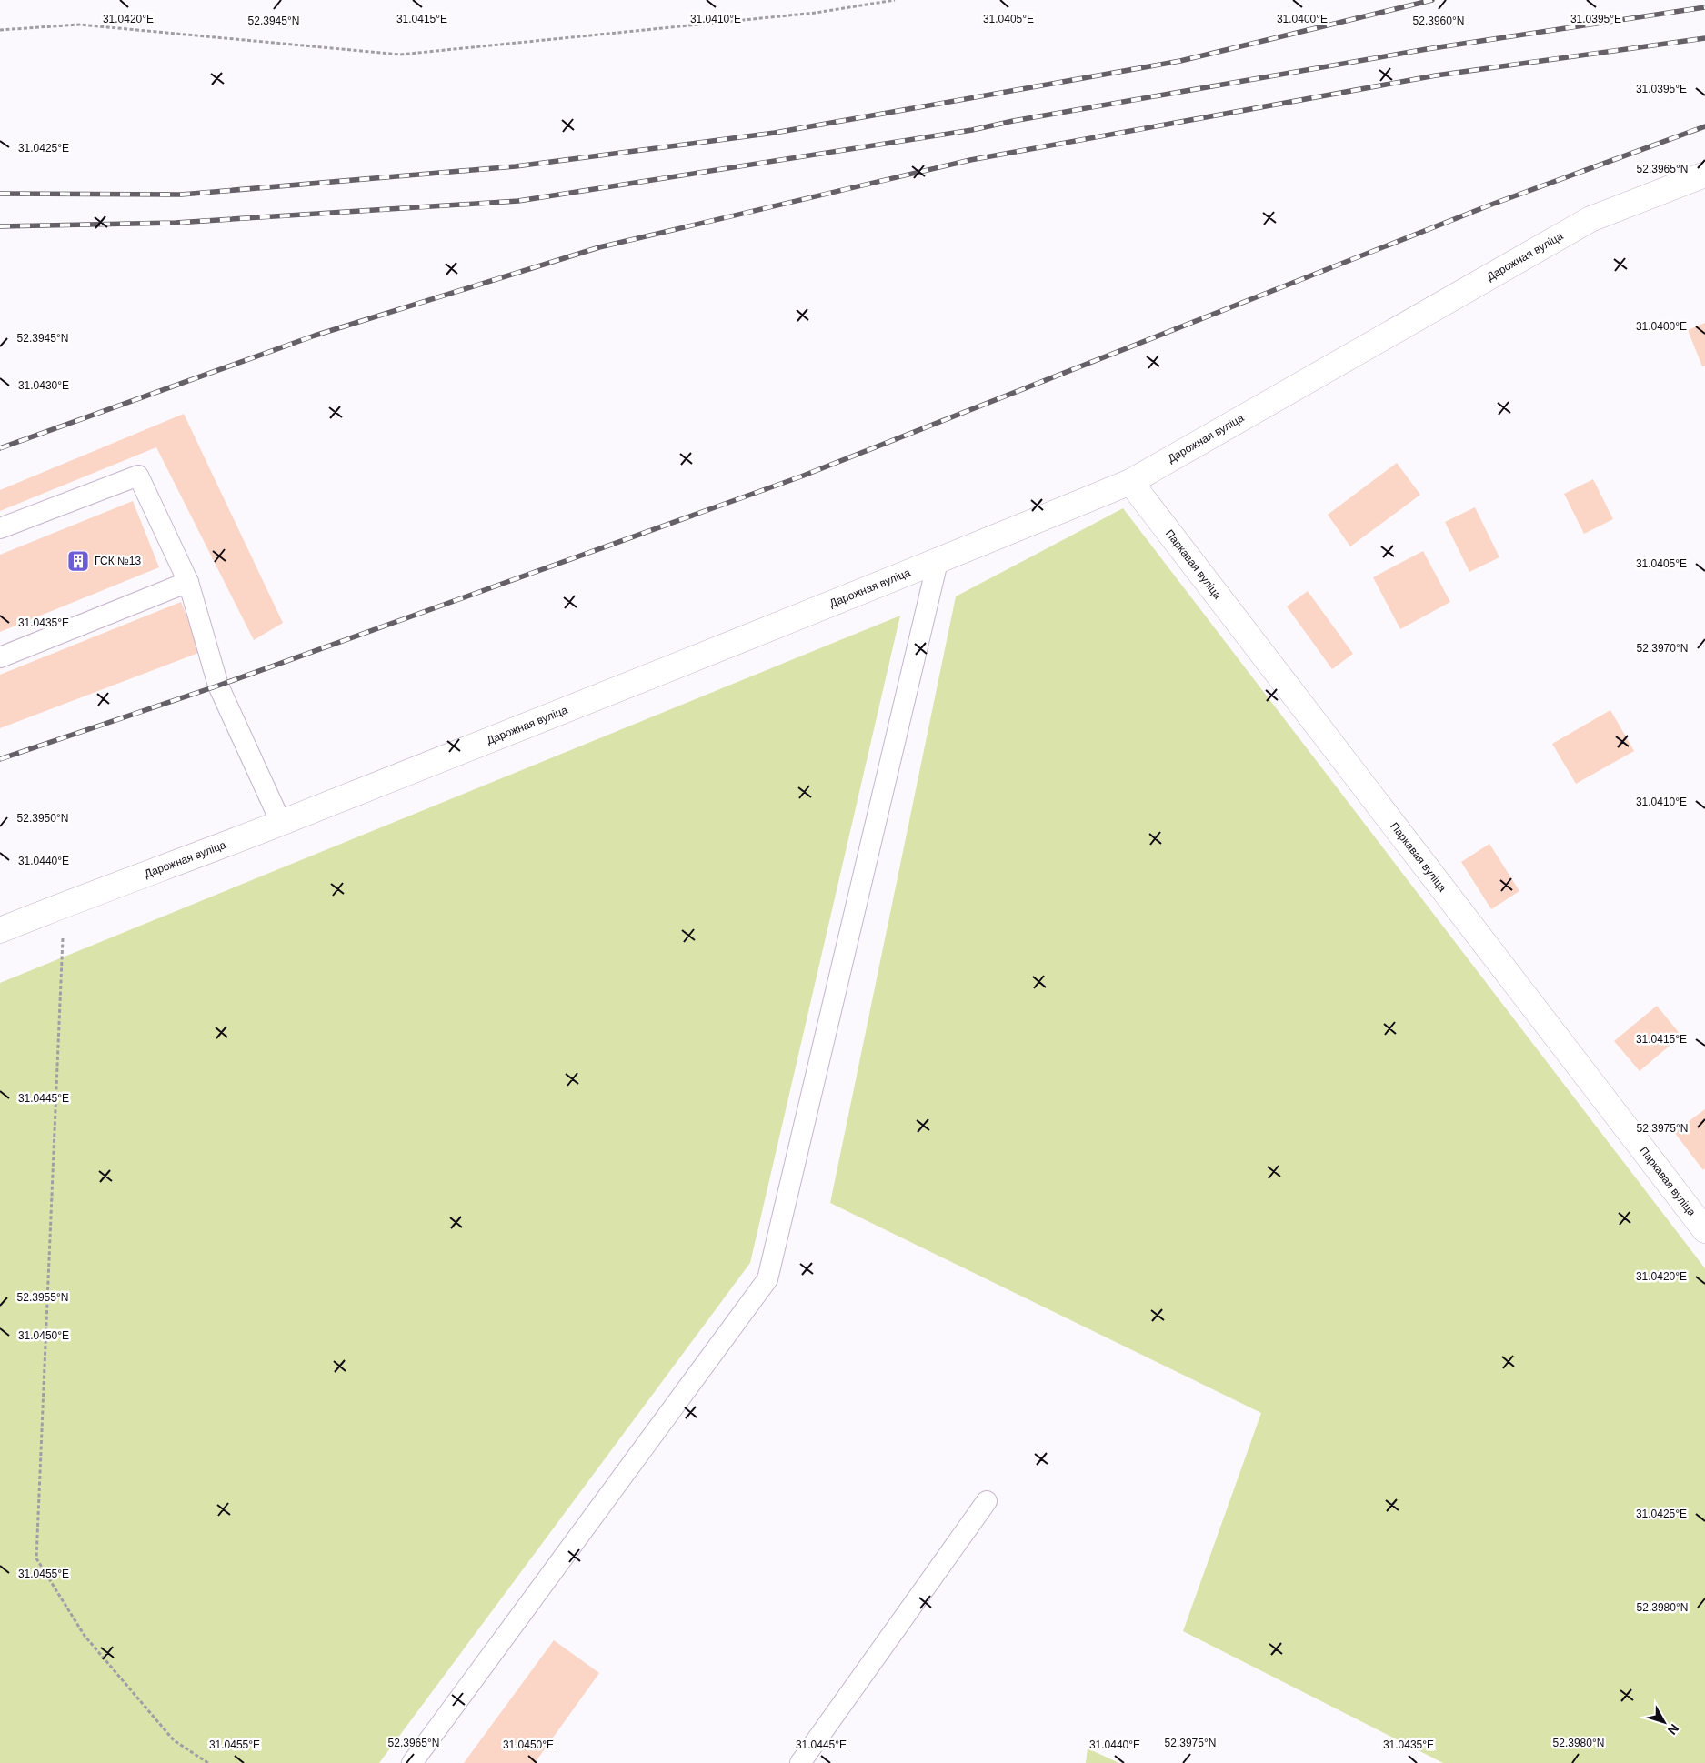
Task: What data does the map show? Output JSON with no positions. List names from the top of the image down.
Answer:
{
  "streets": {
    "street": ["Дарожная вуліца", "Паркавая вуліца"]
  },
  "crossings": [
    ["Дарожная вуліца", "Паркавая вуліца"]
  ],
  "places": {
    "building": ["ГСК №13"]
  },
  "north": "bottom right",
  "coordinates": [
    "31.0420°E",
    "31.0415°E",
    "31.0410°E",
    "31.0405°E",
    "31.0400°E",
    "31.0395°E",
    "52.3945°N",
    "52.3960°N",
    "31.0425°E",
    "52.3965°N",
    "31.0430°E",
    "31.0435°E",
    "52.3970°N",
    "52.3950°N",
    "31.0440°E",
    "31.0445°E",
    "52.3975°N",
    "52.3955°N",
    "31.0450°E",
    "31.0455°E",
    "52.3980°N"
  ]
}
